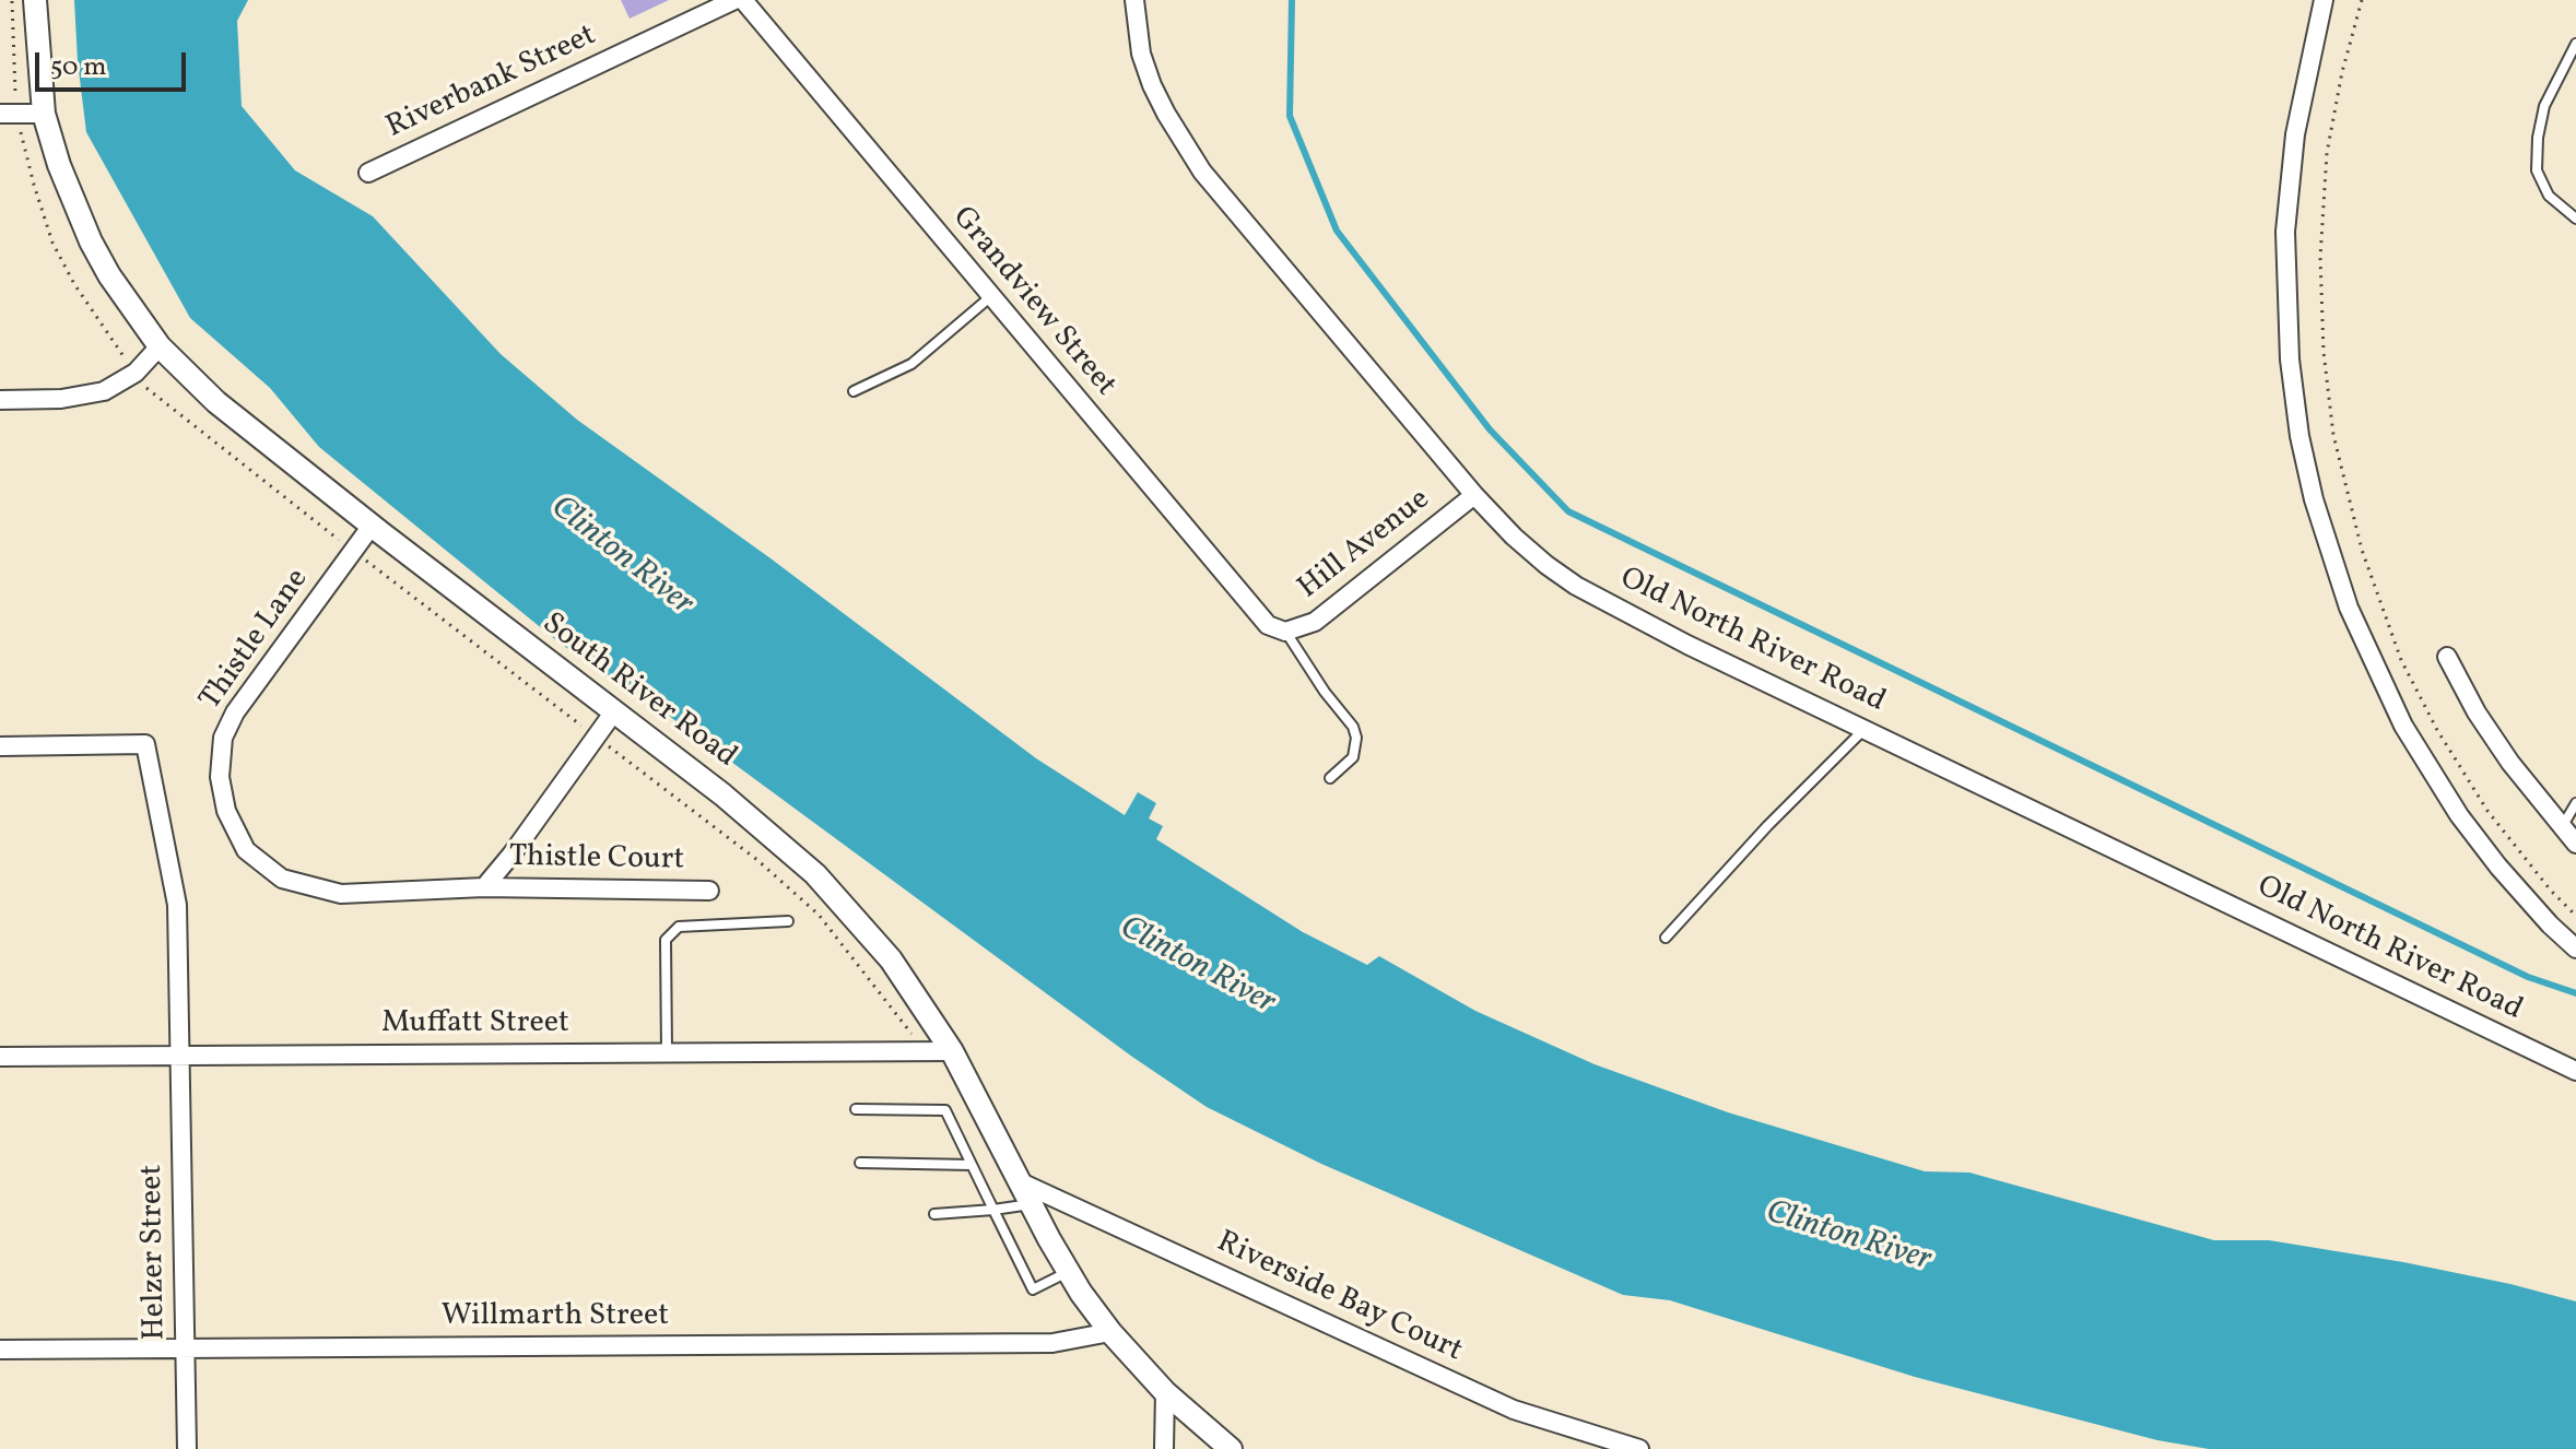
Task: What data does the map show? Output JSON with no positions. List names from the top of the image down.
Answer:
{
  "streets": {
    "street": [
      "Riverbank Street",
      "Grandview Street",
      "Hill Avenue",
      "Thistle Lane",
      "Old North River Road",
      "South River Road",
      "Thistle Court",
      "Muffatt Street",
      "Helzer Street",
      "Riverside Bay Court",
      "Willmarth Street"
    ]
  },
  "crossings": [
    ["Grandview Street", "Hill Avenue"],
    ["Hill Avenue", "Old North River Road"],
    ["Thistle Lane", "South River Road"],
    ["Thistle Lane", "Thistle Court"],
    ["South River Road", "Muffatt Street"],
    ["South River Road", "Riverside Bay Court"],
    ["South River Road", "Willmarth Street"],
    ["Muffatt Street", "Helzer Street"],
    ["Helzer Street", "Willmarth Street"]
  ],
  "water": ["Clinton River"],
  "scale_bar": "50 m"
}
